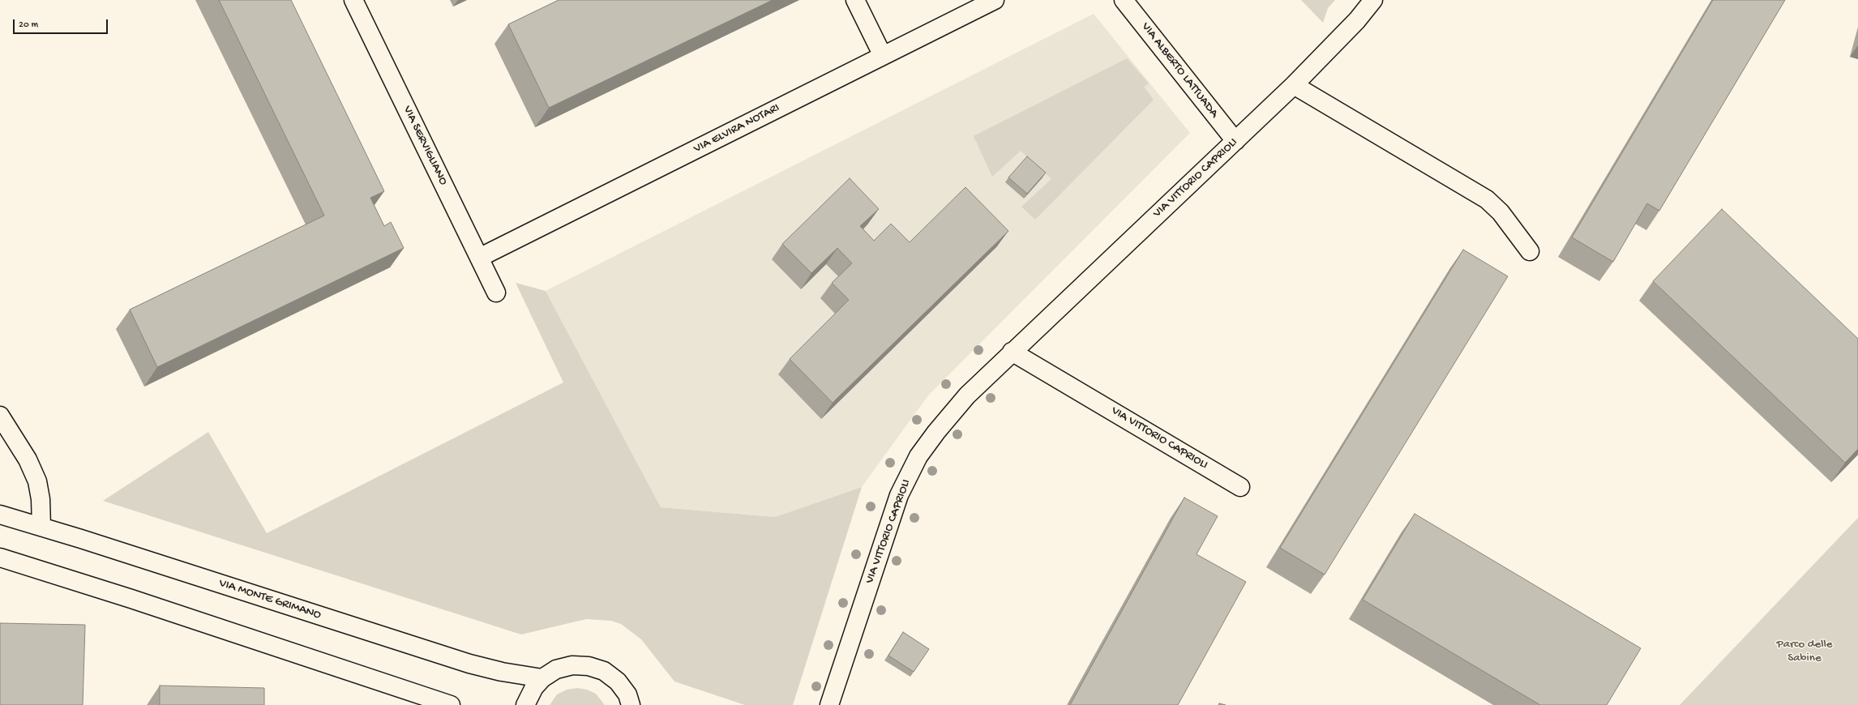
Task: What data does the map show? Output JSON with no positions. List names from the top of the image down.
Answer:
{
  "streets": {
    "street": [
      "VIA ALBERTO LATTUADA",
      "VIA ELVIRA NOTARI",
      "VIA SERVIGLIANO",
      "VIA VITTORIO CAPRIOLI",
      "VIA MONTE GRIMANO"
    ]
  },
  "crossings": [
    ["VIA ALBERTO LATTUADA", "VIA VITTORIO CAPRIOLI"],
    ["VIA ELVIRA NOTARI", "VIA SERVIGLIANO"]
  ],
  "parks": ["Parco delle Sabine"],
  "scale_bar": "20 m"
}
